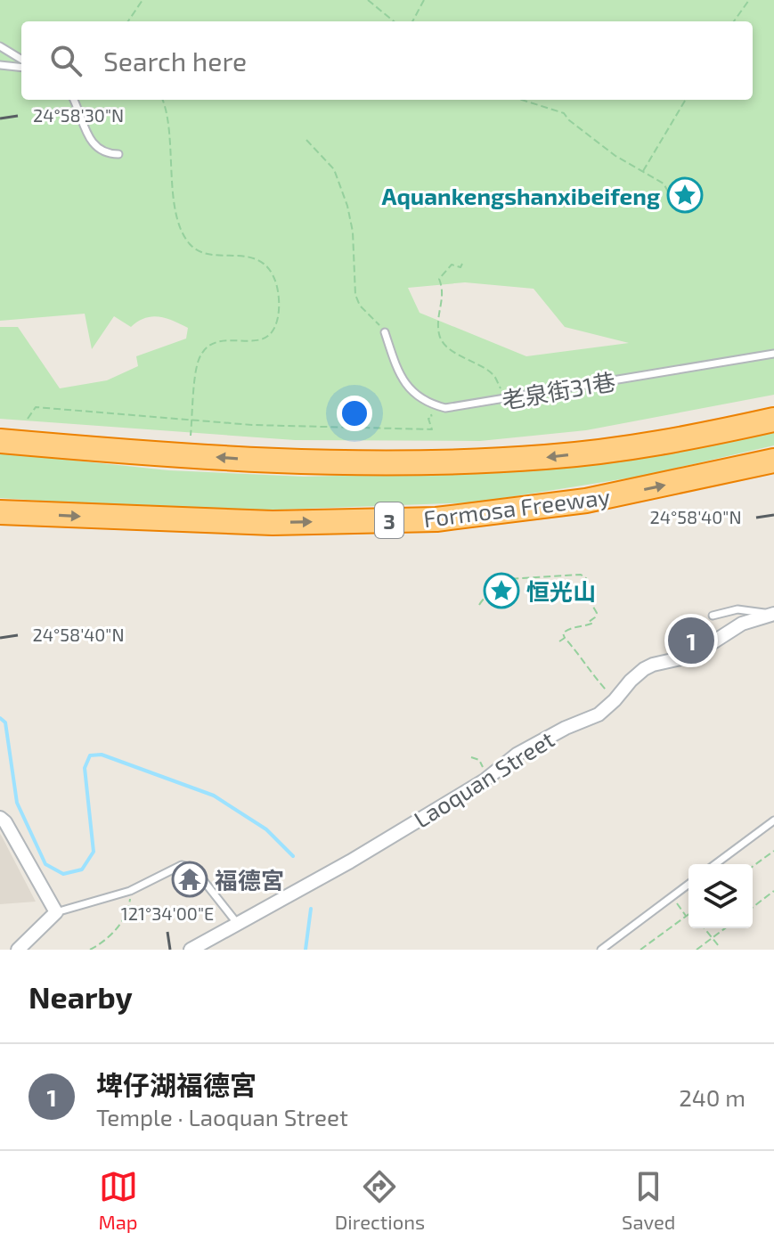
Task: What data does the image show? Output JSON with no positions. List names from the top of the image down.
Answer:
{
  "streets": {
    "highway": ["Formosa Freeway", "3"],
    "street": ["Laoquan Street"],
    "lane": ["老泉街31巷"]
  },
  "places": {
    "place": ["Aquankengshanxibeifeng", "恒光山"],
    "temple": ["福德宮"]
  },
  "page": {
    "search": "Search here",
    "pins": "1",
    "heading": "Nearby",
    "list": [
      {
        "mark": "1",
        "name": "埤仔湖福德宮",
        "note": "Temple · Laoquan Street",
        "value": "240 m"
      }
    ],
    "nav": ["Map", "Directions", "Saved"]
  },
  "coordinates": ["24°58'30\"N", "24°58'40\"N", "121°34'00\"E"]
}
